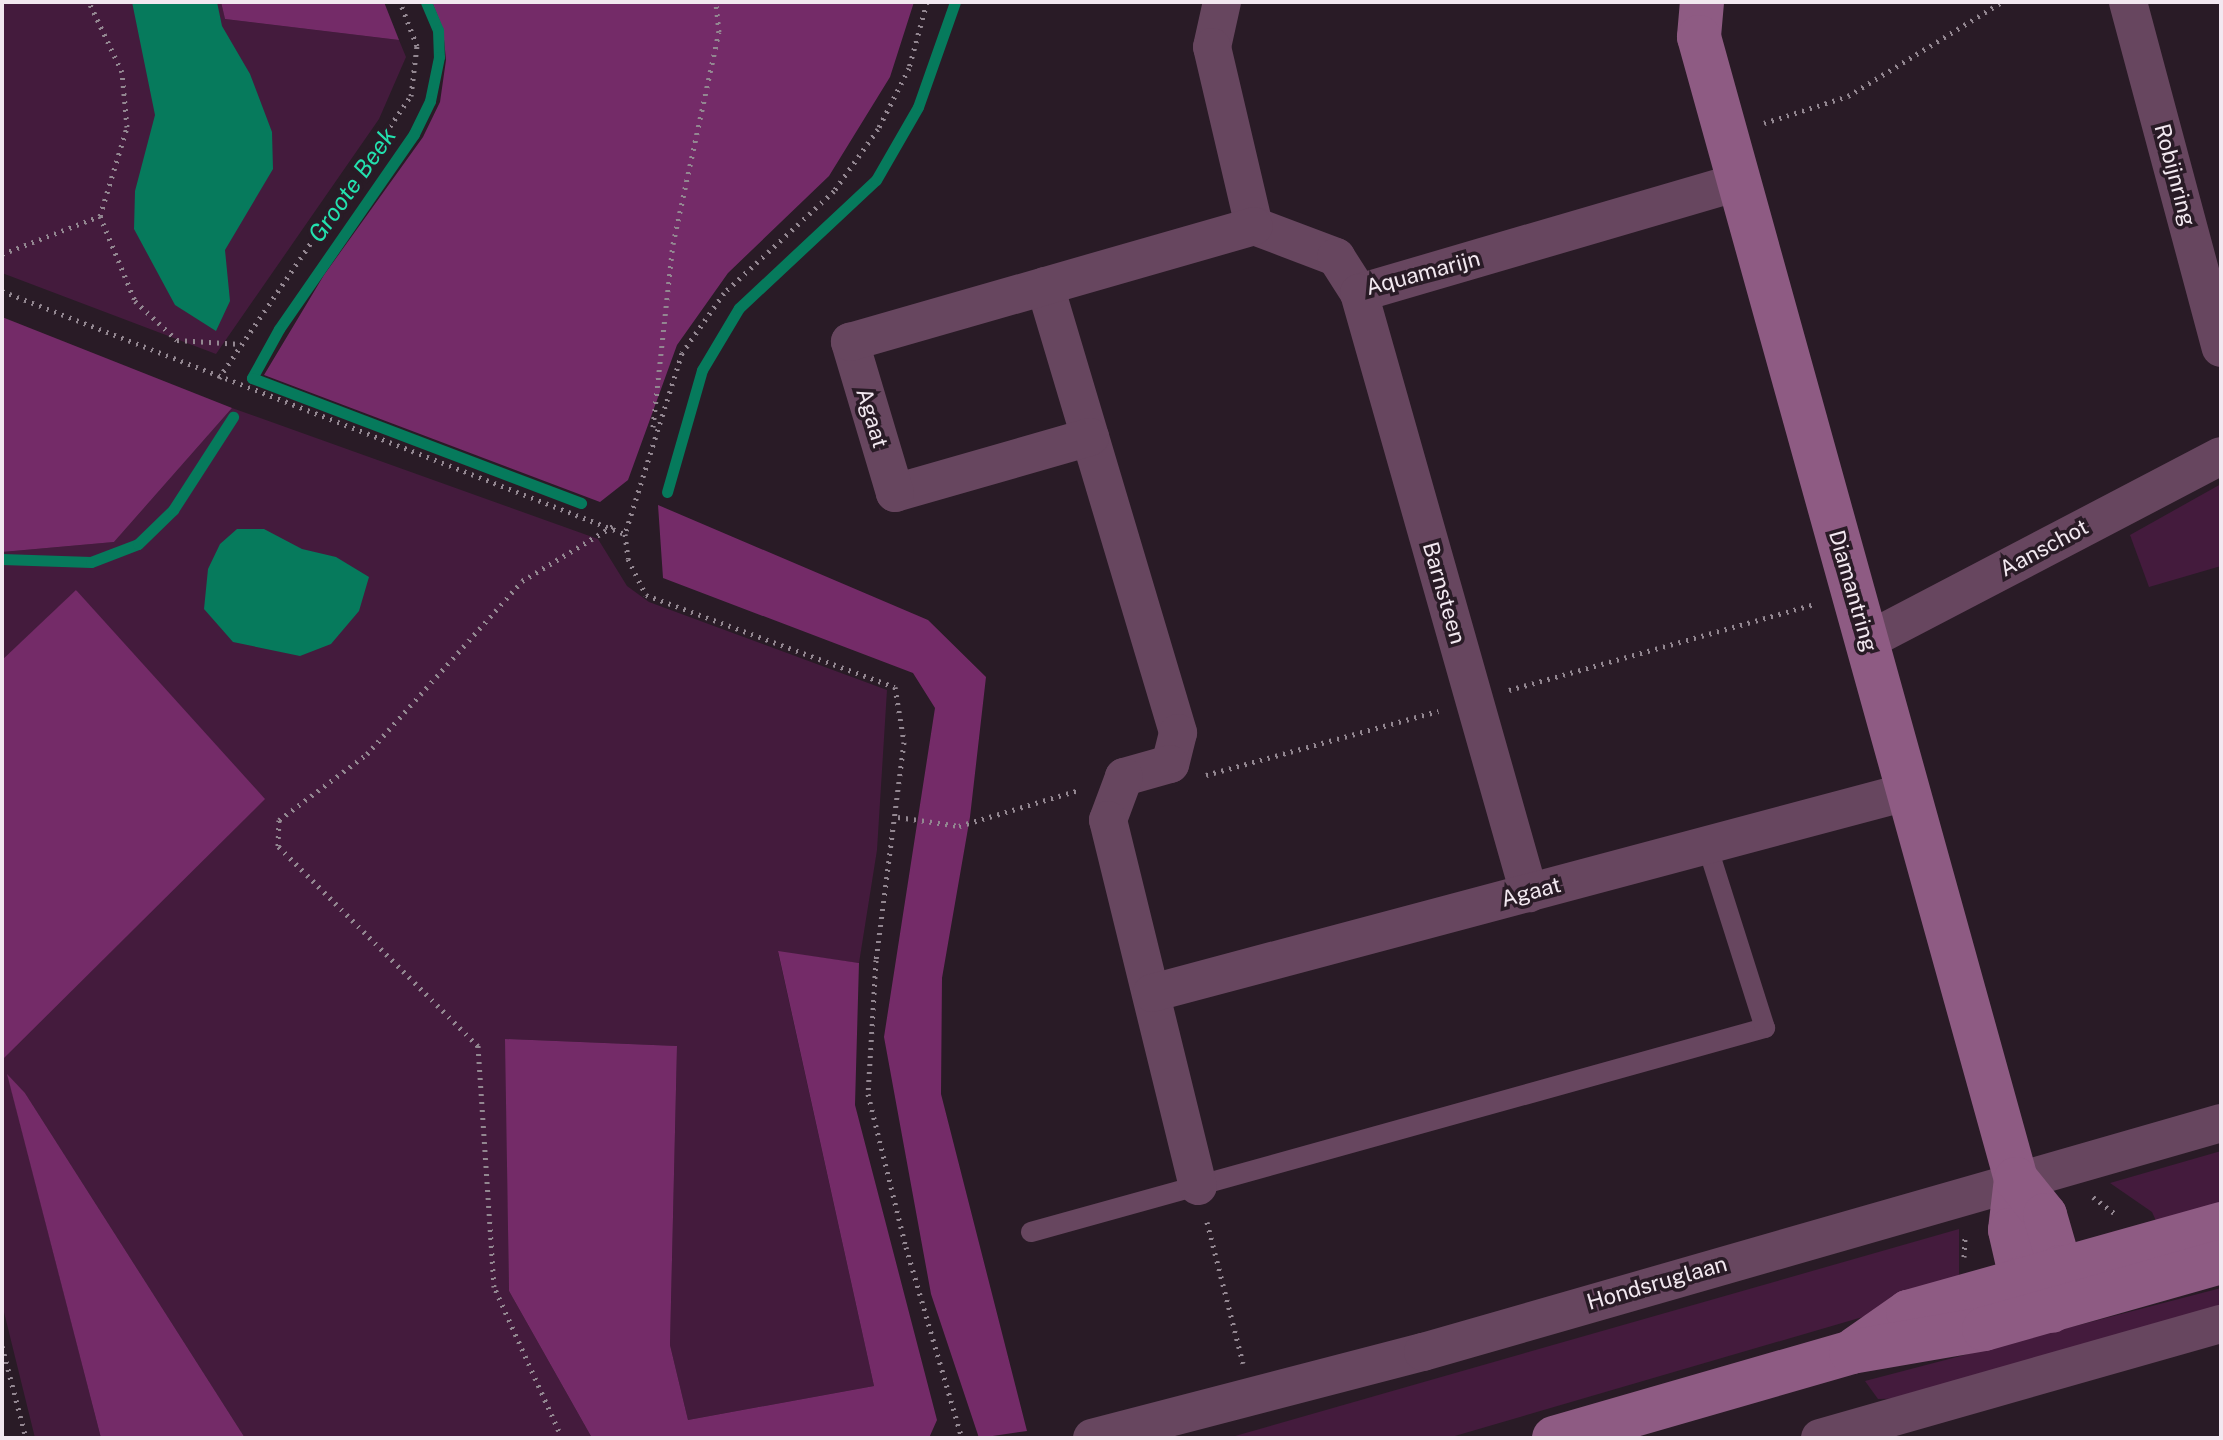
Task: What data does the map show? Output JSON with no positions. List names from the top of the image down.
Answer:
{
  "streets": {
    "street": [
      "Robijnring",
      "Aquamarijn",
      "Agaat",
      "Aanschot",
      "Diamantring",
      "Barnsteen",
      "Hondsruglaan"
    ]
  },
  "crossings": [
    ["Aquamarijn", "Agaat"],
    ["Aquamarijn", "Diamantring"],
    ["Aquamarijn", "Barnsteen"],
    ["Agaat", "Diamantring"],
    ["Agaat", "Barnsteen"],
    ["Aanschot", "Diamantring"],
    ["Diamantring", "Hondsruglaan"]
  ],
  "water": ["Groote Beek"]
}
